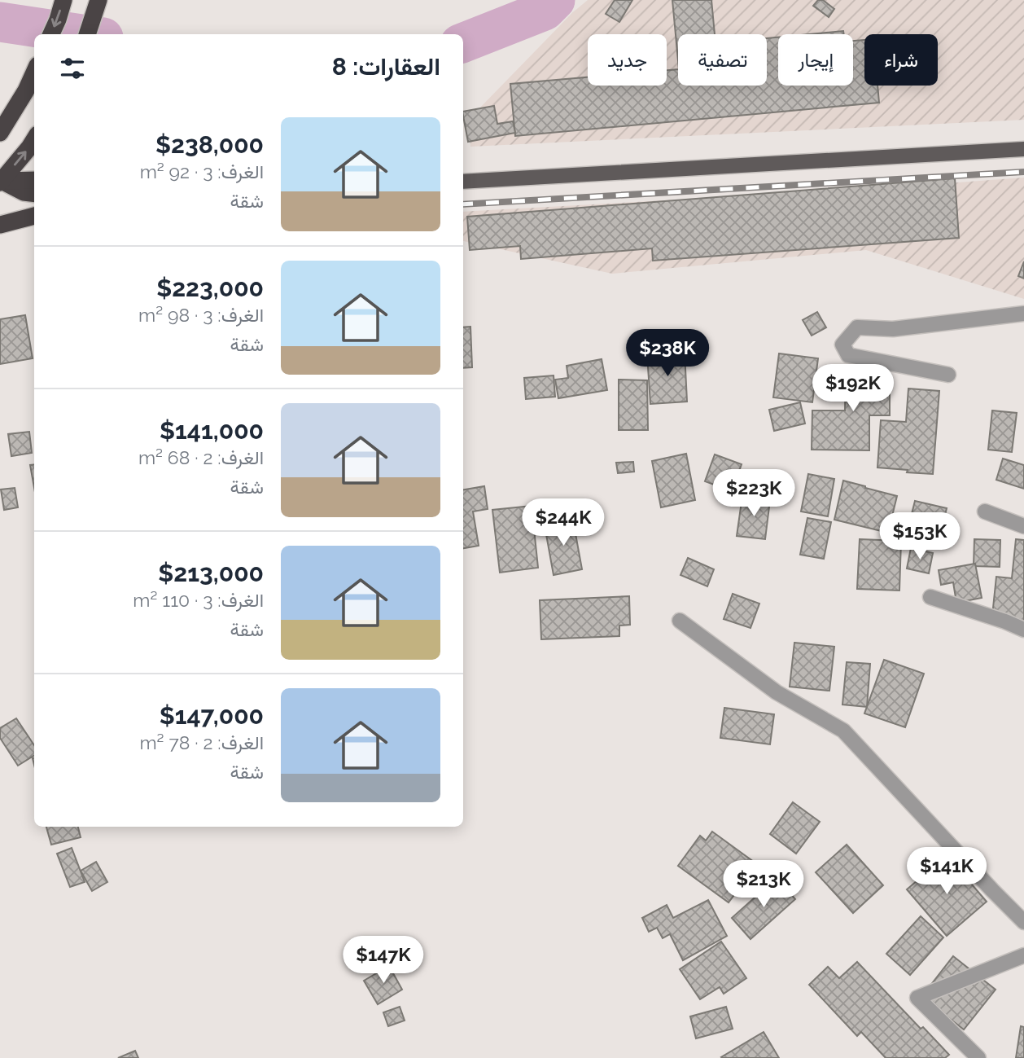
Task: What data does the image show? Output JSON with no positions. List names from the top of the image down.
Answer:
{
  "page": {
    "chip": [
      "شراء",
      "إيجار",
      "تصفية",
      "جديد"
    ],
    "heading": "العقارات: 8",
    "list": [
      {
        "name": "$238,000",
        "note": "الغرف: 3 · 92 m² · شقة"
      },
      {
        "name": "$223,000",
        "note": "الغرف: 3 · 98 m² · شقة"
      },
      {
        "name": "$141,000",
        "note": "الغرف: 2 · 68 m² · شقة"
      },
      {
        "name": "$213,000",
        "note": "الغرف: 3 · 110 m² · شقة"
      },
      {
        "name": "$147,000",
        "note": "الغرف: 2 · 78 m² · شقة"
      }
    ],
    "price": [
      "$238K",
      "$192K",
      "$223K",
      "$244K",
      "$153K",
      "$141K",
      "$213K",
      "$147K"
    ]
  }
}
